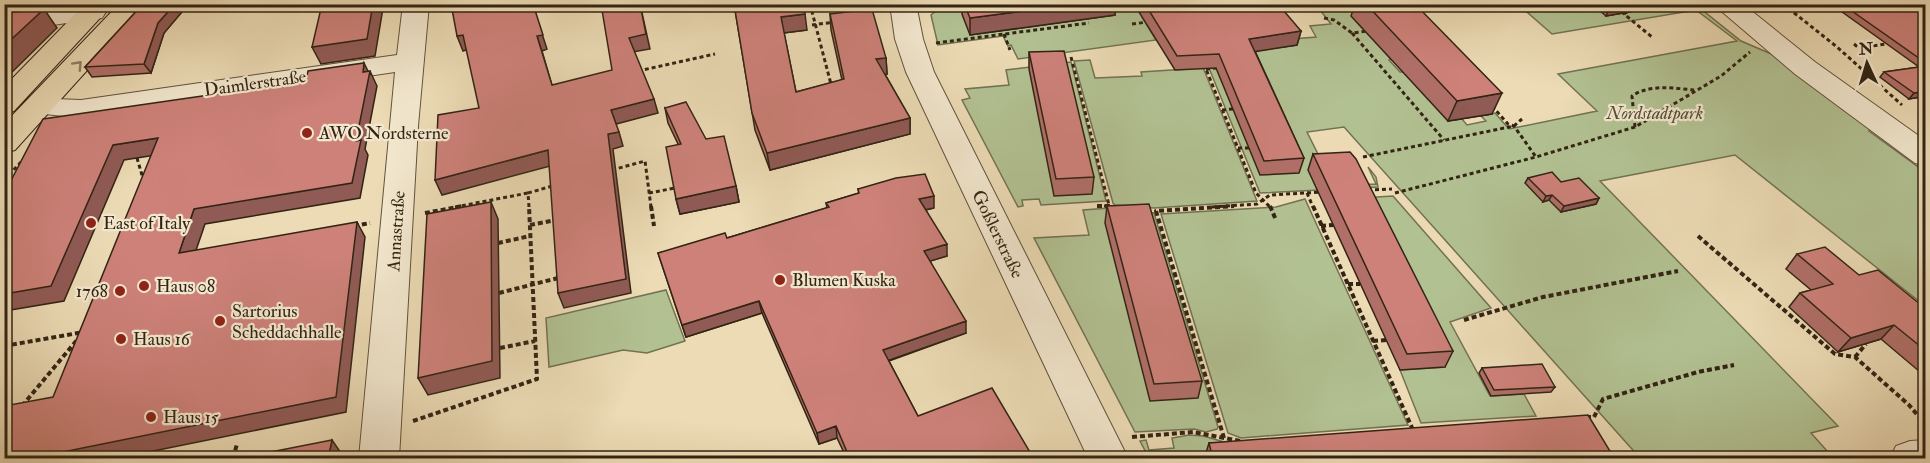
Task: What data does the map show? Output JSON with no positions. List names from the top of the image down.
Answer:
{
  "streets": {
    "street": ["Daimlerstraße", "Annastraße", "Goßlerstraße"]
  },
  "crossings": [
    ["Daimlerstraße", "Annastraße"]
  ],
  "parks": ["Nordstadtpark"],
  "places": [
    "AWO Nordsterne",
    "East of Italy",
    "Blumen Kuska",
    "Haus 08",
    "1768",
    "Sartorius Scheddachhalle",
    "Haus 16",
    "Haus 15"
  ],
  "north": "top"
}
